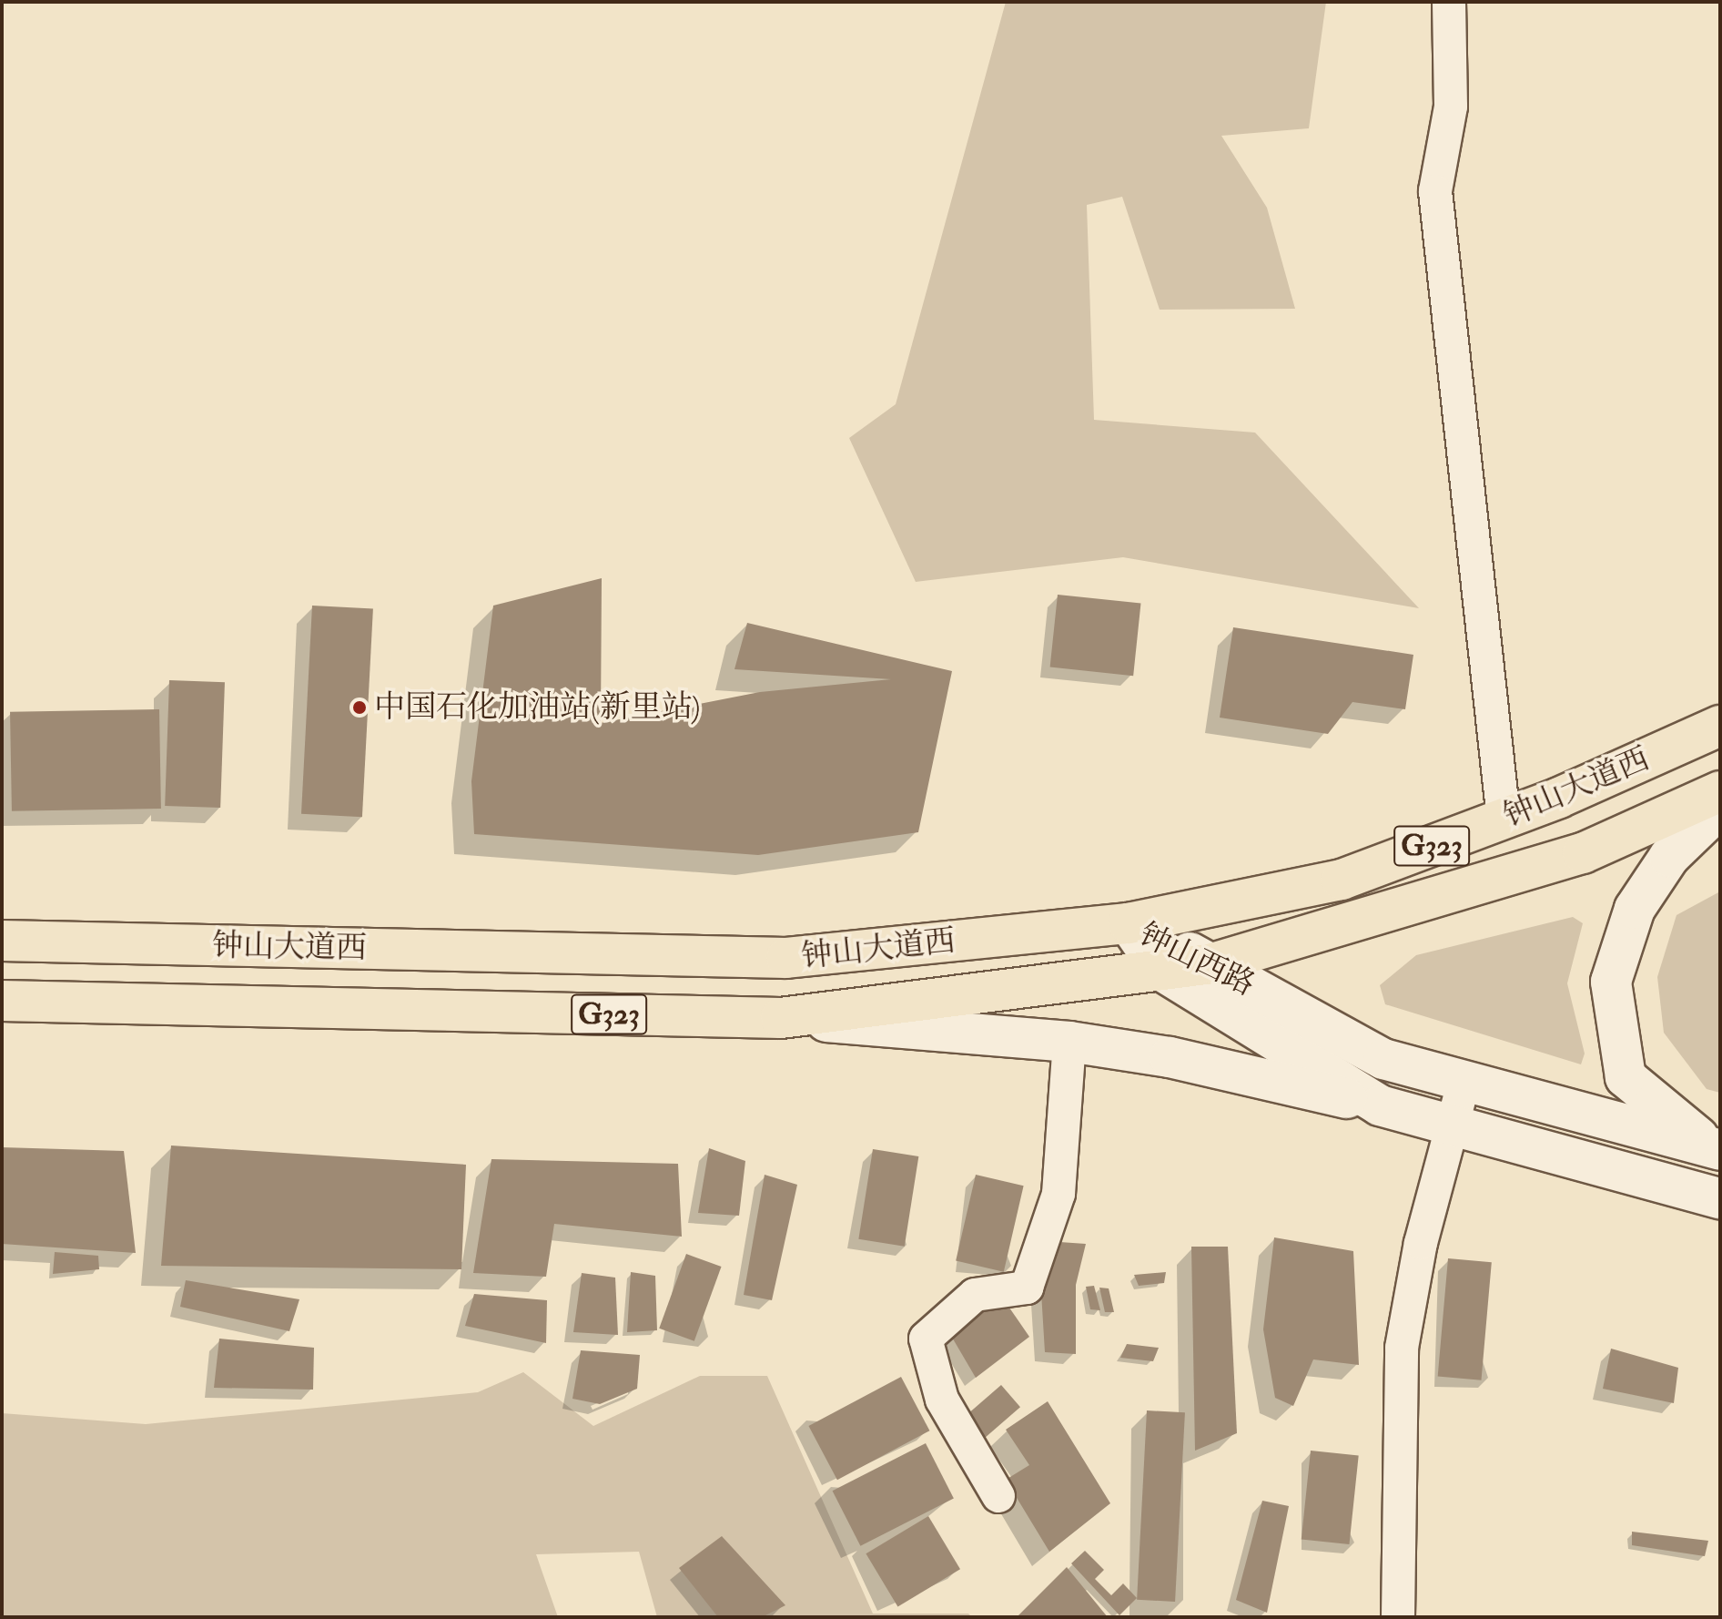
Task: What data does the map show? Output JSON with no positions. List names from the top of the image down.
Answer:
{
  "streets": {
    "highway": ["钟山大道西", "G323"],
    "main road": ["钟山西路"]
  },
  "crossings": [
    ["钟山大道西", "钟山西路"]
  ],
  "places": ["中国石化加油站(新里站)"]
}
